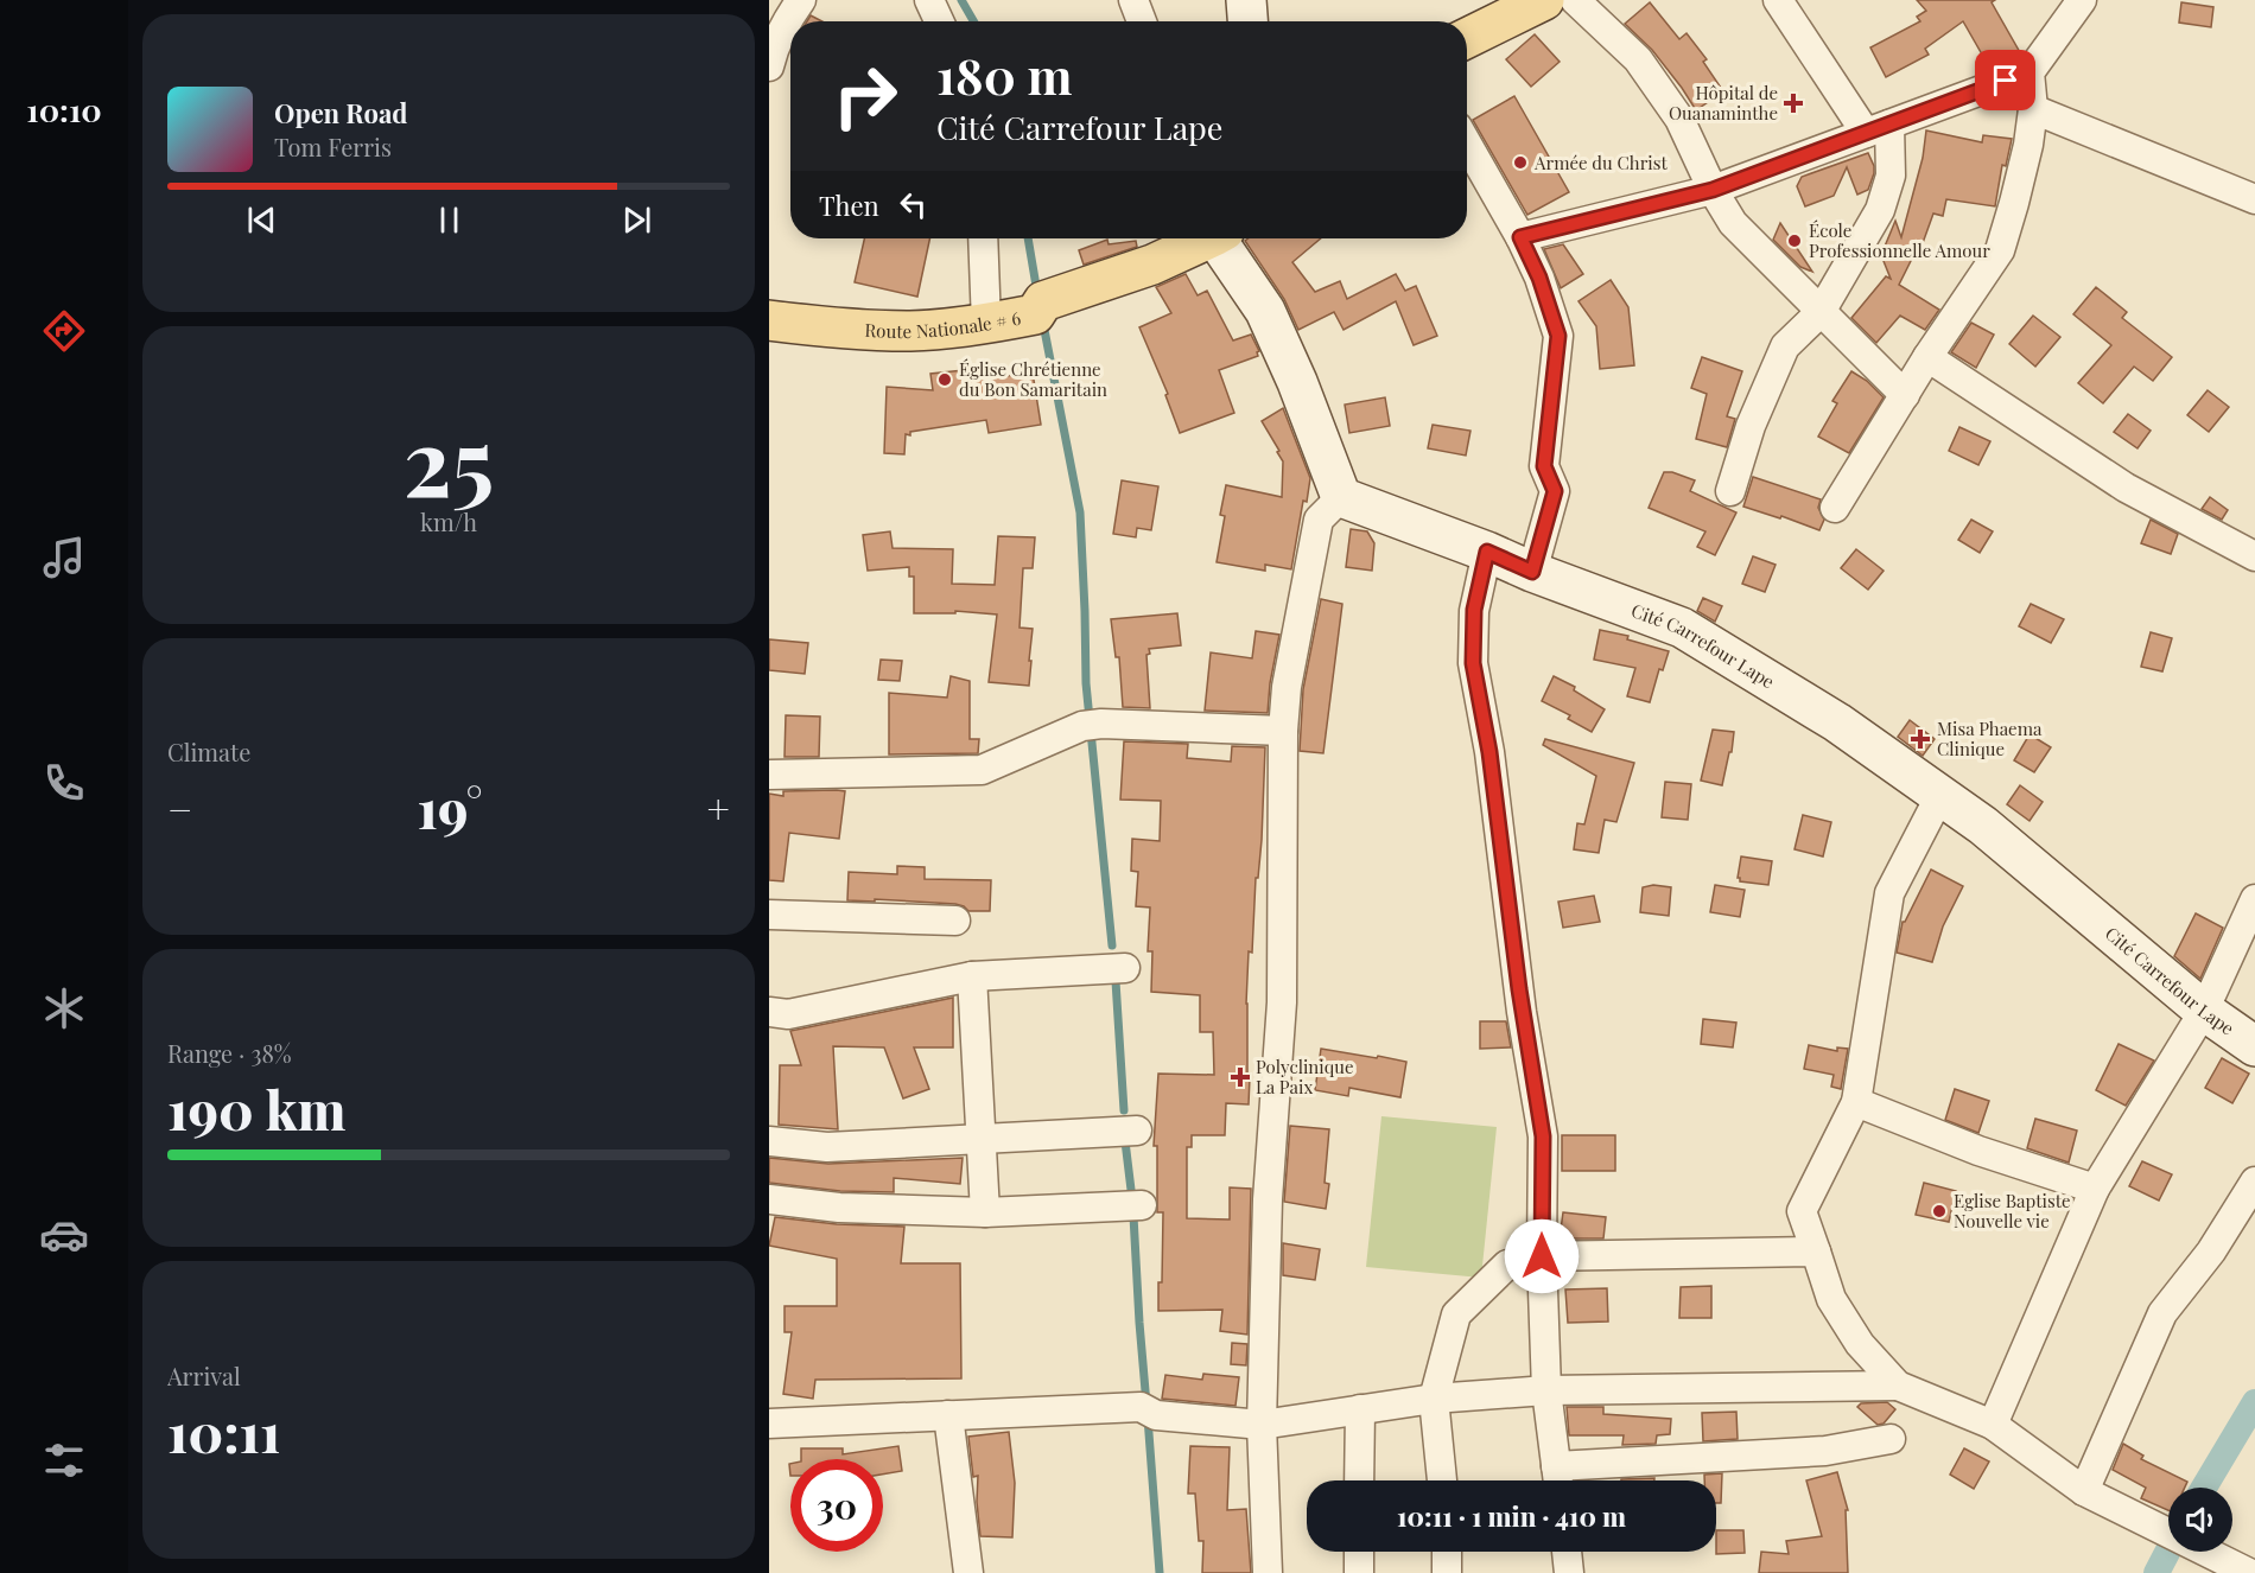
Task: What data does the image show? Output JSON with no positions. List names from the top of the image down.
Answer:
{
  "streets": {
    "main road": ["Route Nationale # 6"],
    "street": ["Cité Carrefour Lape"]
  },
  "places": {
    "health": ["Hôpital de Ouanaminthe", "Misa Phaema Clinique", "Polyclinique La Paix"],
    "other": [
      "Armée du Christ",
      "École Professionnelle Amour",
      "Église Chrétienne du Bon Samaritain",
      "Eglise Baptiste Nouvelle vie"
    ]
  },
  "page": {
    "tabs": "10:10",
    "turn": ["180 m", "Cité Carrefour Lape"],
    "song": ["Open Road", "Tom Ferris"],
    "then": "Then",
    "tile": [
      ["25", "km/h"],
      "Climate",
      ["Range · 38%", "190 km"],
      ["Arrival", "10:11"]
    ],
    "heat": ["−", "19°", "+"],
    "limit": "30",
    "trip": "10:11 · 1 min · 410 m"
  }
}
